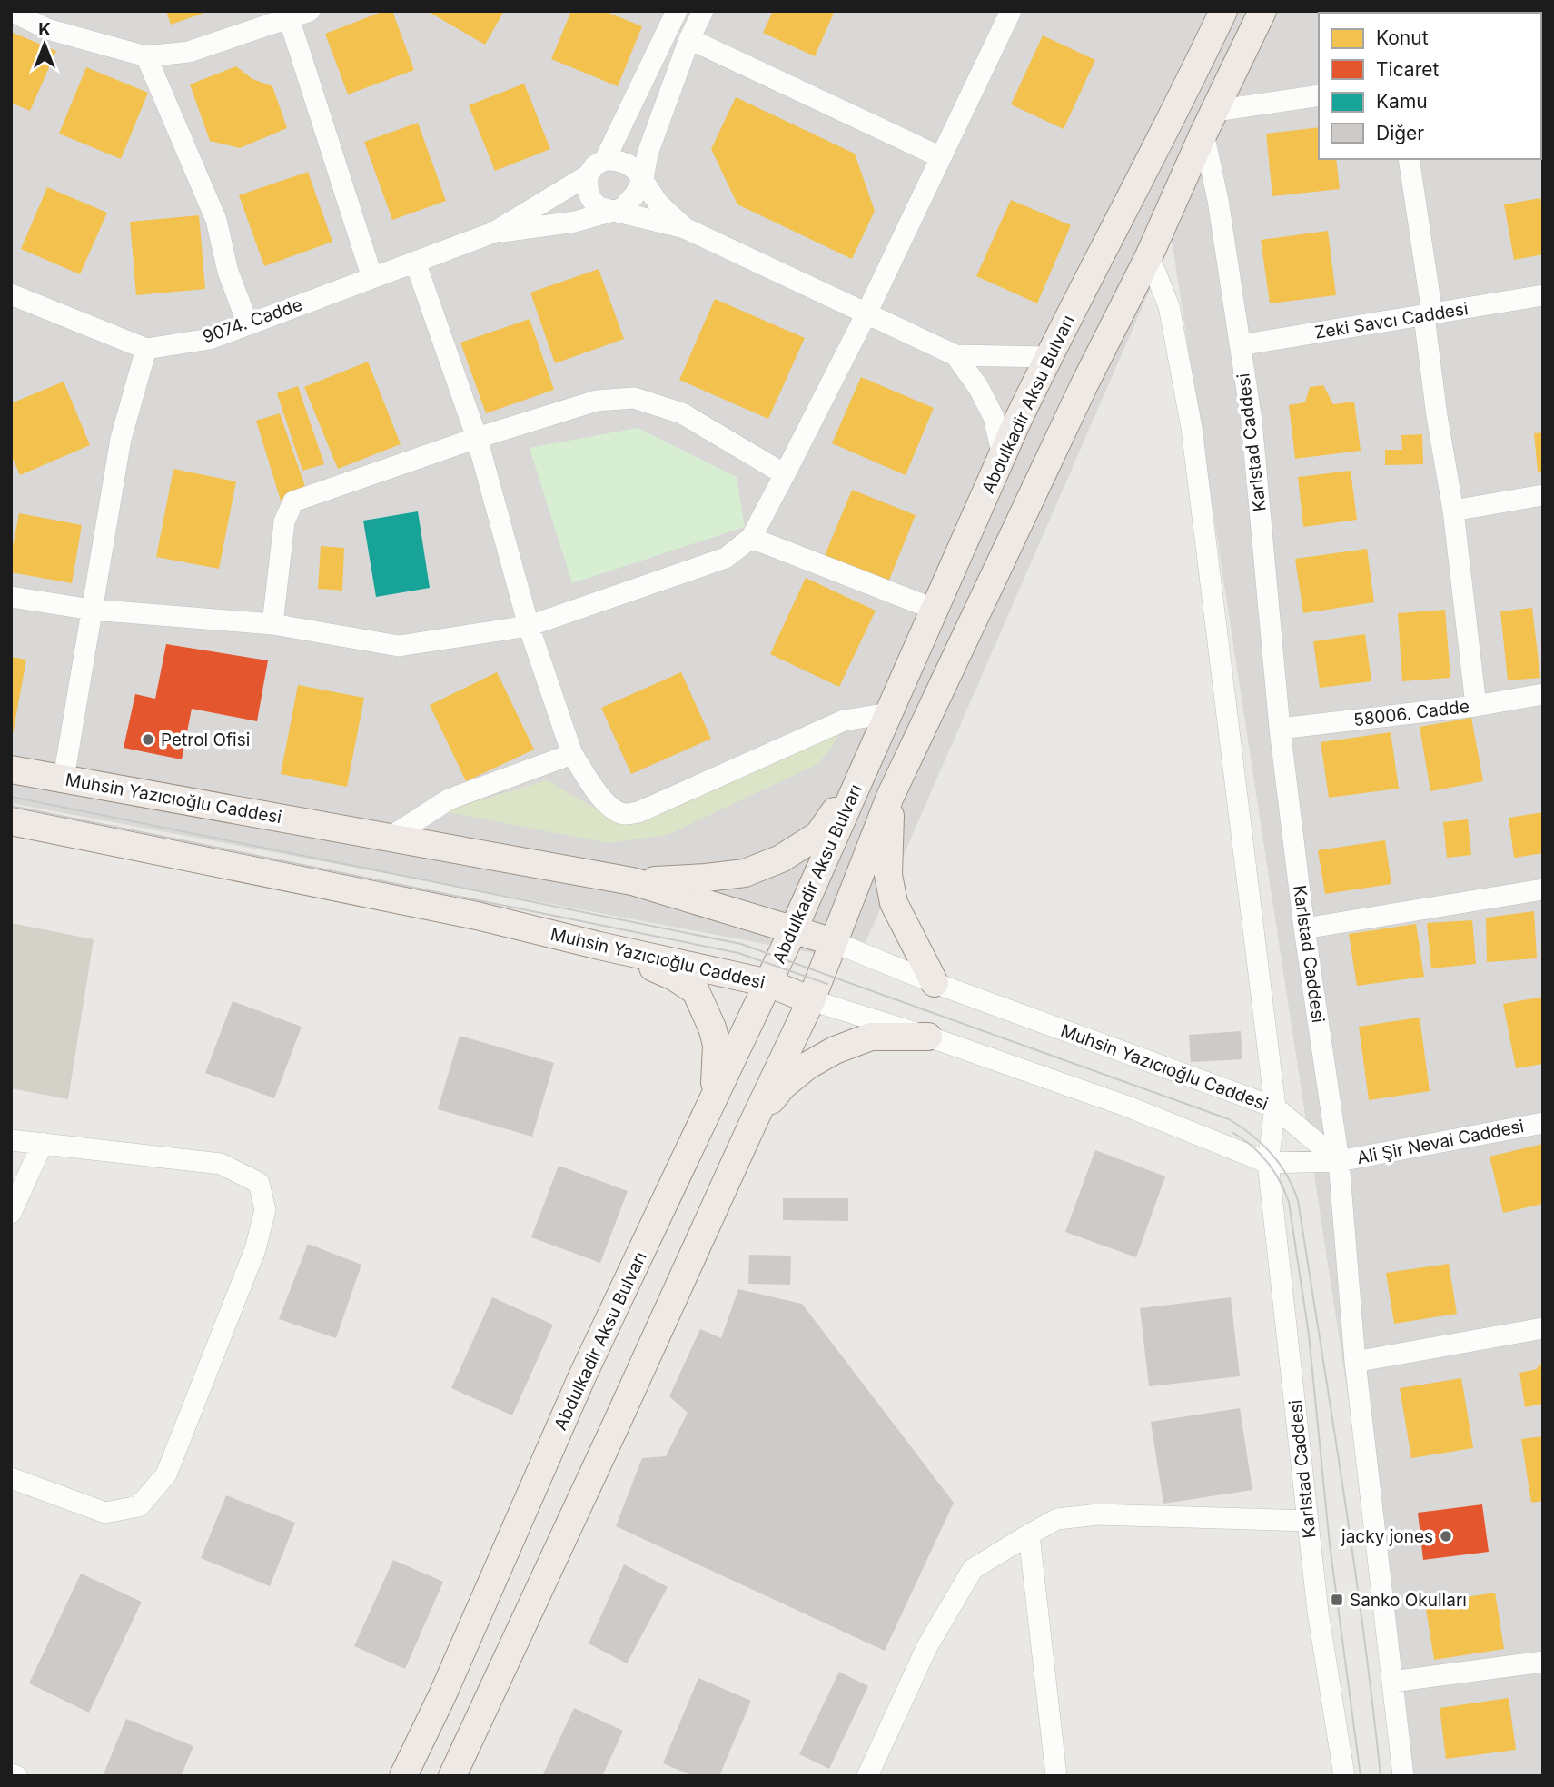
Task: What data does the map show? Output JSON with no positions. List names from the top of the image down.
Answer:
{
  "streets": {
    "main road": ["Abdulkadir Aksu Bulvarı", "Muhsin Yazıcıoğlu Caddesi"],
    "street": [
      "9074. Cadde",
      "Zeki Savcı Caddesi",
      "Karlstad Caddesi",
      "58006. Cadde",
      "Ali Şir Nevai Caddesi"
    ]
  },
  "crossings": [
    ["Zeki Savcı Caddesi", "Karlstad Caddesi"],
    ["Abdulkadir Aksu Bulvarı", "Karlstad Caddesi"],
    ["Abdulkadir Aksu Bulvarı", "Muhsin Yazıcıoğlu Caddesi"],
    ["Karlstad Caddesi", "58006. Cadde"],
    ["Karlstad Caddesi", "Muhsin Yazıcıoğlu Caddesi"],
    ["Karlstad Caddesi", "Ali Şir Nevai Caddesi"],
    ["Muhsin Yazıcıoğlu Caddesi", "Ali Şir Nevai Caddesi"]
  ],
  "places": {
    "other": ["Petrol Ofisi", "jacky jones"],
    "transit": ["Sanko Okulları"]
  },
  "legend": [
    "Konut",
    "Ticaret",
    "Kamu",
    "Diğer"
  ],
  "north": "top"
}
